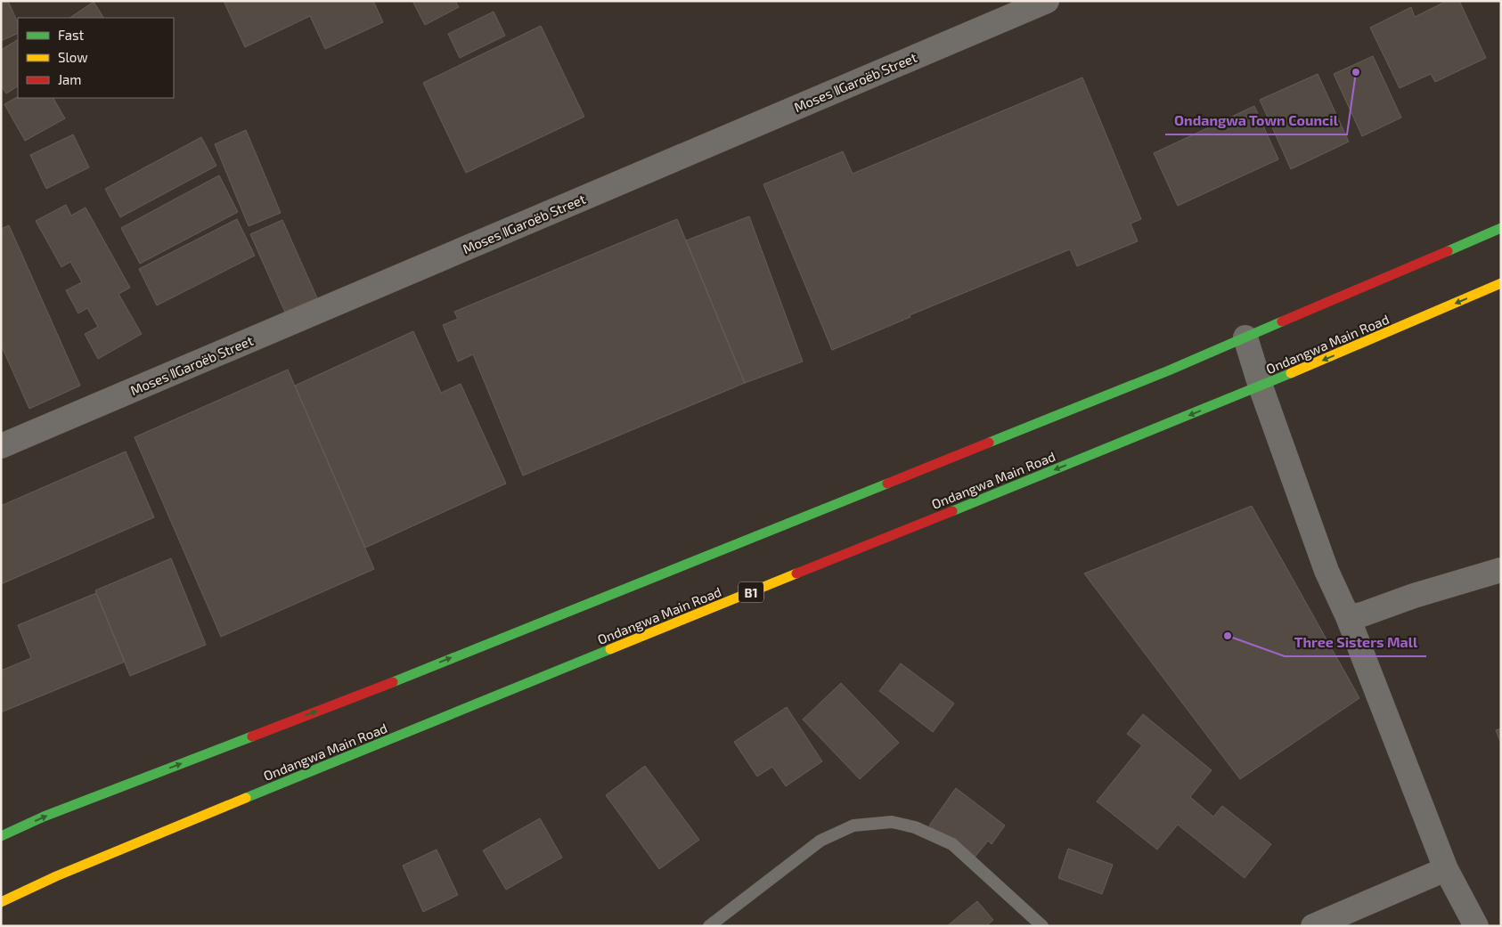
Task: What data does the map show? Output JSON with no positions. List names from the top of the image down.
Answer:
{
  "streets": {
    "main road": ["Ondangwa Main Road", "B1"],
    "street": ["Moses ǁGaroëb Street"]
  },
  "places": ["Ondangwa Town Council", "Three Sisters Mall"],
  "legend": ["Fast", "Slow", "Jam"]
}
